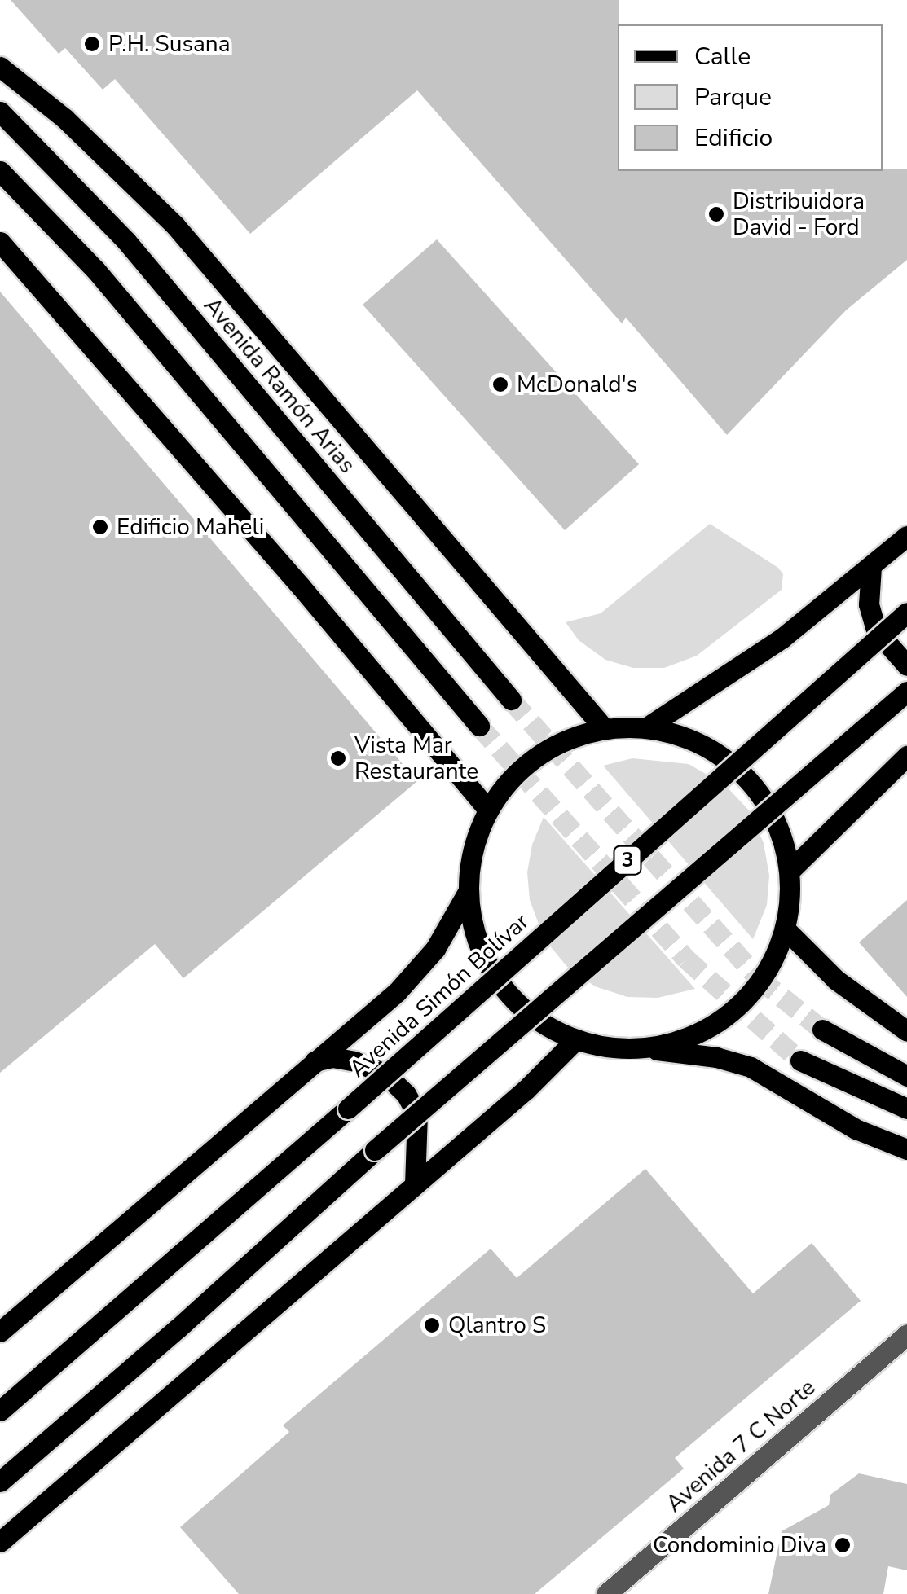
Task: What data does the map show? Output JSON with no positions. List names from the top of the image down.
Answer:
{
  "streets": {
    "main road": ["Avenida Ramón Arias", "3", "Avenida Simón Bolívar"],
    "street": ["Avenida 7 C Norte"]
  },
  "places": [
    "P.H. Susana",
    "Distribuidora David - Ford",
    "McDonald's",
    "Edificio Maheli",
    "Vista Mar Restaurante",
    "Qlantro S",
    "Condominio Diva"
  ],
  "legend": ["Calle", "Parque", "Edificio"]
}
